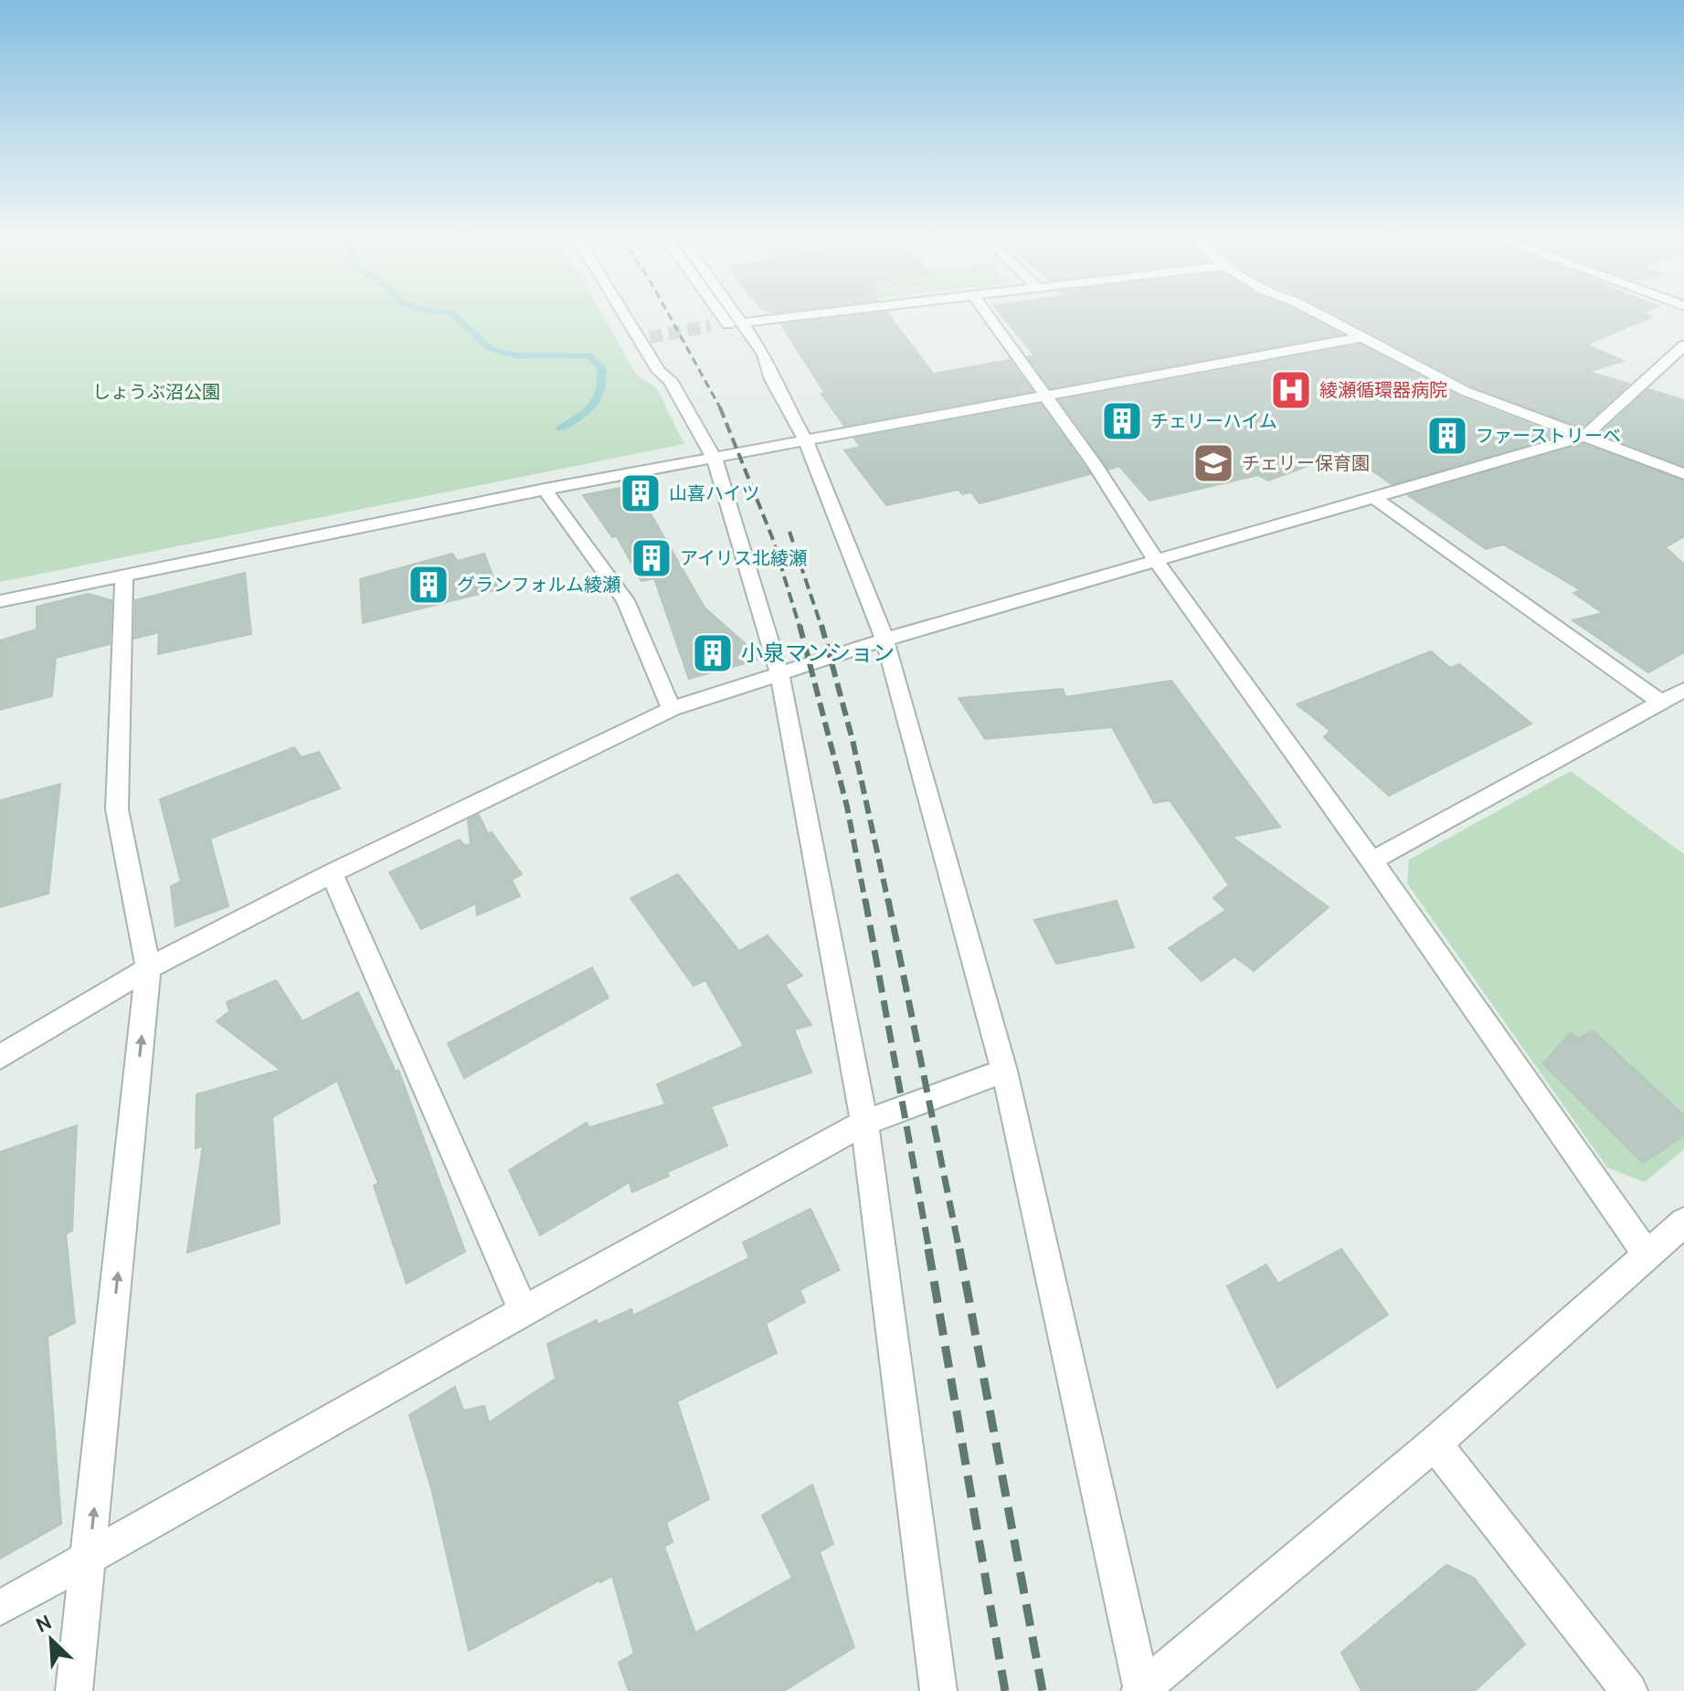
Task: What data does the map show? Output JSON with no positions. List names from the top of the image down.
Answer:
{
  "parks": ["しょうぶ沼公園"],
  "places": {
    "hospital": ["綾瀬循環器病院"],
    "building": [
      "チェリーハイム",
      "ファーストリーベ",
      "山喜ハイツ",
      "アイリス北綾瀬",
      "グランフォルム綾瀬",
      "小泉マンション"
    ],
    "school or university": ["チェリー保育園"]
  },
  "north": "top left"
}
